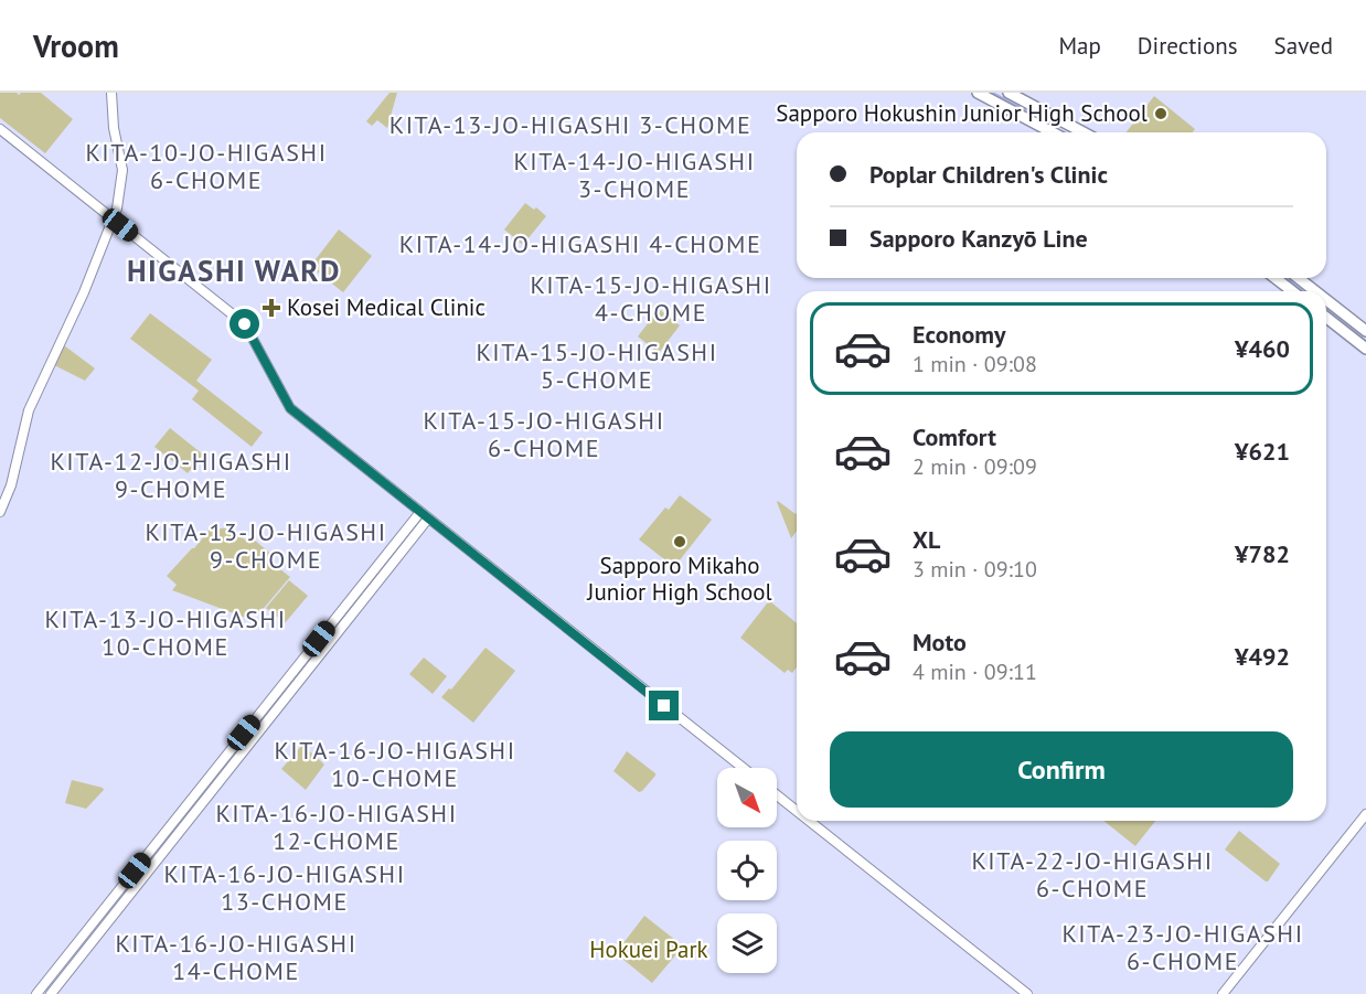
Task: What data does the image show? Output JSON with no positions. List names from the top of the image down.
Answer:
{
  "districts": [
    "KITA-13-JO-HIGASHI 3-CHOME",
    "KITA-10-JO-HIGASHI 6-CHOME",
    "KITA-14-JO-HIGASHI 3-CHOME",
    "KITA-14-JO-HIGASHI 4-CHOME",
    "HIGASHI WARD",
    "KITA-15-JO-HIGASHI 4-CHOME",
    "KITA-15-JO-HIGASHI 5-CHOME",
    "KITA-15-JO-HIGASHI 6-CHOME",
    "KITA-12-JO-HIGASHI 9-CHOME",
    "KITA-13-JO-HIGASHI 9-CHOME",
    "KITA-13-JO-HIGASHI 10-CHOME",
    "KITA-16-JO-HIGASHI 10-CHOME",
    "KITA-16-JO-HIGASHI 12-CHOME",
    "KITA-22-JO-HIGASHI 6-CHOME",
    "KITA-16-JO-HIGASHI 13-CHOME",
    "KITA-23-JO-HIGASHI 6-CHOME",
    "KITA-16-JO-HIGASHI 14-CHOME"
  ],
  "parks": ["Hokuei Park"],
  "places": {
    "other": ["Sapporo Hokushin Junior High School", "Sapporo Mikaho Junior High School"],
    "health": ["Kosei Medical Clinic"]
  },
  "north": "bottom right",
  "page": {
    "header": "Vroom",
    "nav": ["Map", "Directions", "Saved"],
    "banner": ["Poplar Children's Clinic", "Sapporo Kanzyō Line"],
    "list": [
      {
        "name": "Economy",
        "note": "1 min · 09:08",
        "value": "¥460"
      },
      {
        "name": "Comfort",
        "note": "2 min · 09:09",
        "value": "¥621"
      },
      {
        "name": "XL",
        "note": "3 min · 09:10",
        "value": "¥782"
      },
      {
        "name": "Moto",
        "note": "4 min · 09:11",
        "value": "¥492"
      }
    ],
    "buttons": "Confirm"
  }
}
